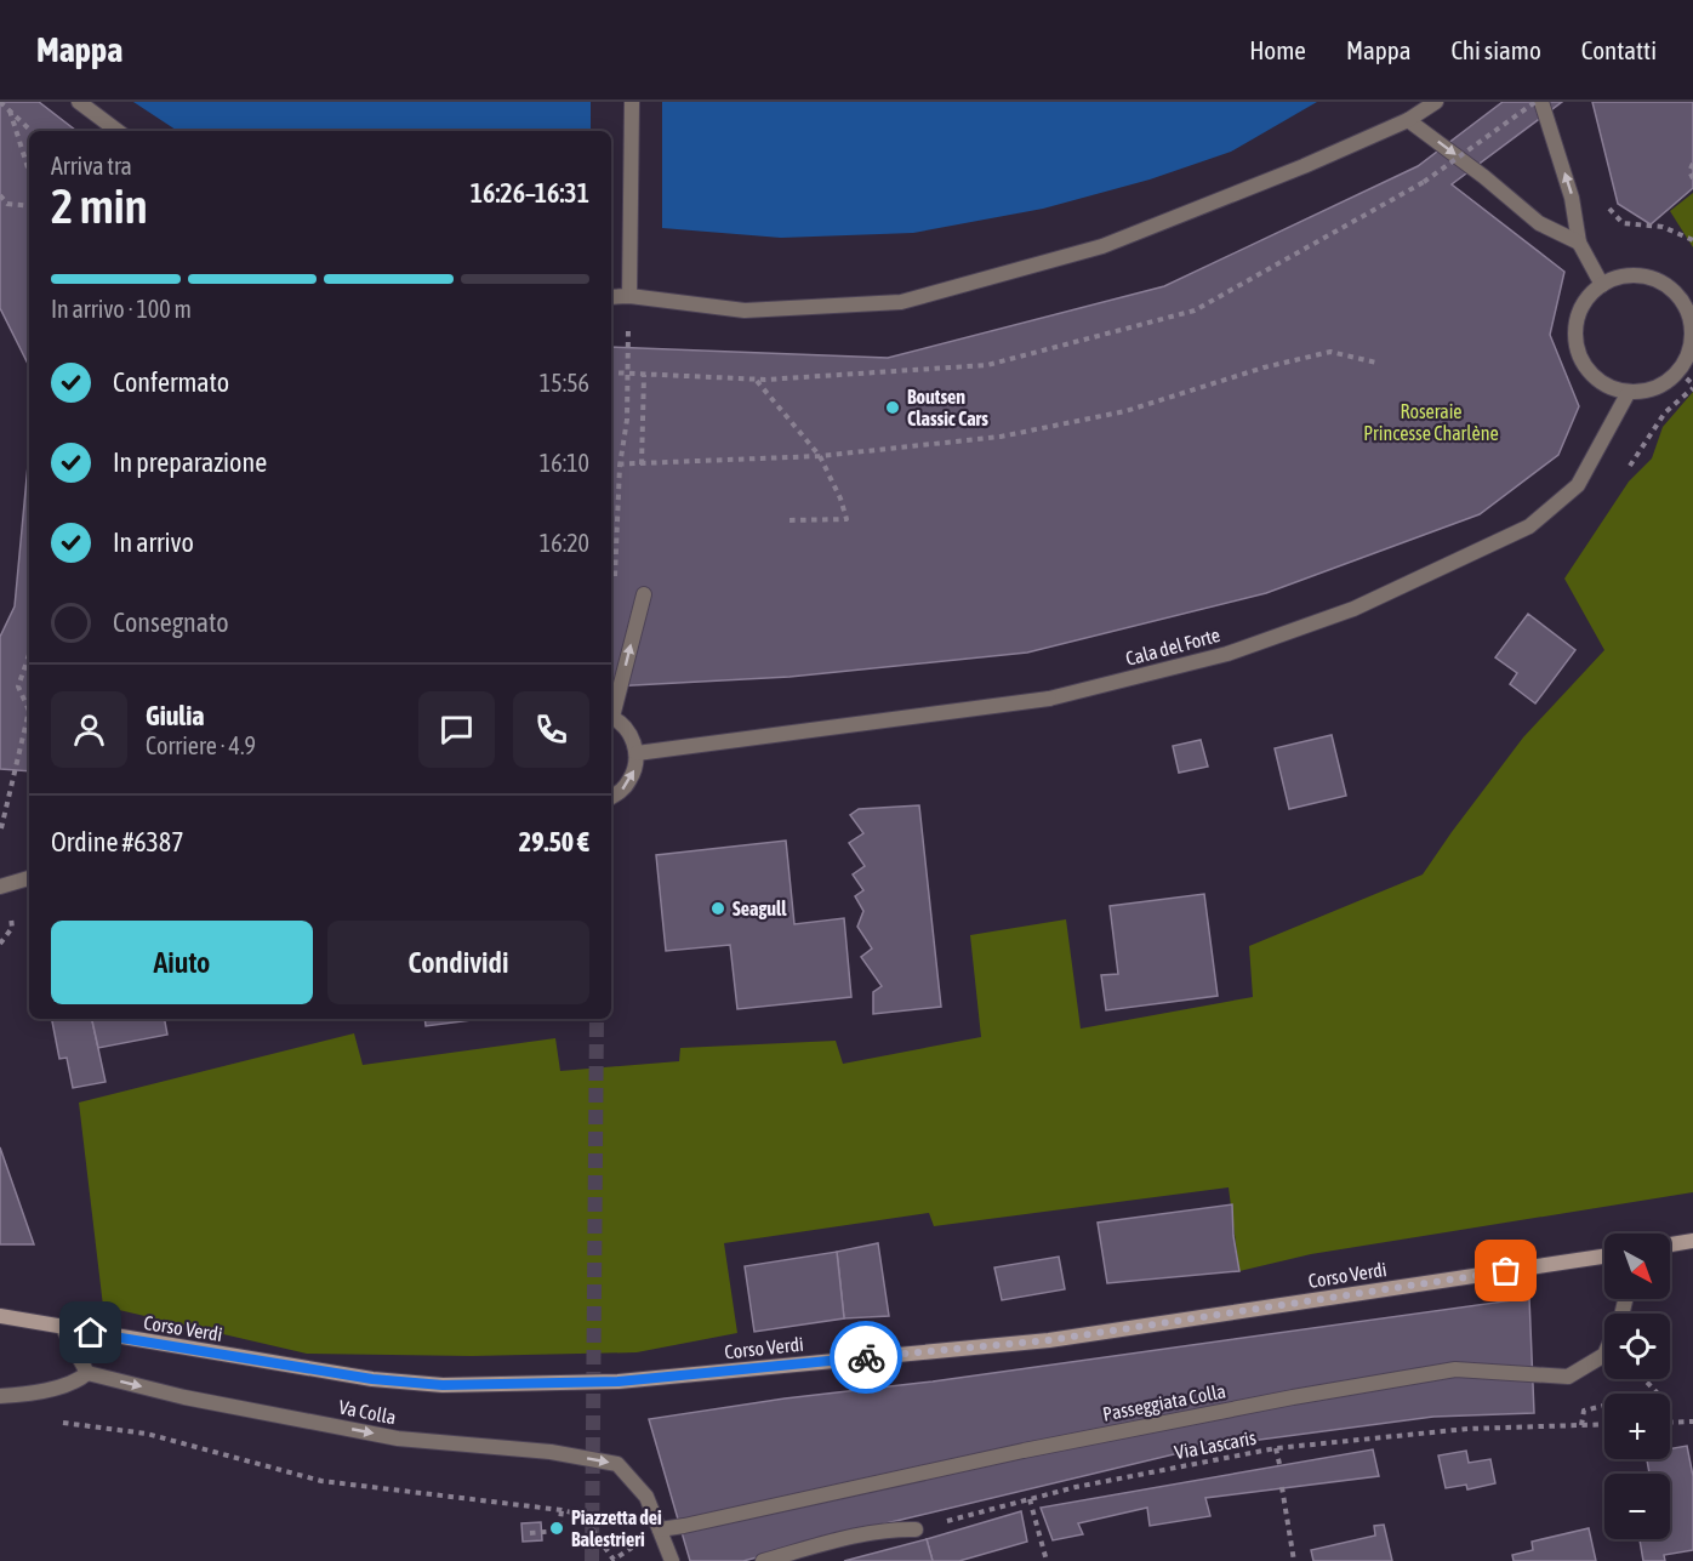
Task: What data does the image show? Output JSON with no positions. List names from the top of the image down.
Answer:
{
  "streets": {
    "main road": ["Corso Verdi"],
    "street": ["Cala del Forte", "Passeggiata Colla", "Va Colla"],
    "path": ["Via Lascaris"]
  },
  "crossings": [
    ["Passeggiata Colla", "Va Colla"]
  ],
  "one_way": ["Va Colla"],
  "parks": ["Roseraie Princesse Charlène"],
  "places": ["Boutsen Classic Cars", "Seagull", "Piazzetta dei Balestrieri"],
  "north": "bottom right",
  "page": {
    "header": "Mappa",
    "nav": [
      "Home",
      "Mappa",
      "Chi siamo",
      "Contatti"
    ],
    "heading": ["2 min", "Arriva tra", "16:26–16:31"],
    "panel": [
      "Giulia",
      "Corriere · 4.9",
      "Ordine #6387",
      "29.50 €"
    ],
    "bar": "In arrivo · 100 m",
    "list": [
      ["Confermato", "15:56"],
      ["In preparazione", "16:10"],
      ["In arrivo", "16:20"],
      "Consegnato"
    ],
    "buttons": ["Aiuto", "Condividi"],
    "map_buttons": ["+", "−"]
  }
}
